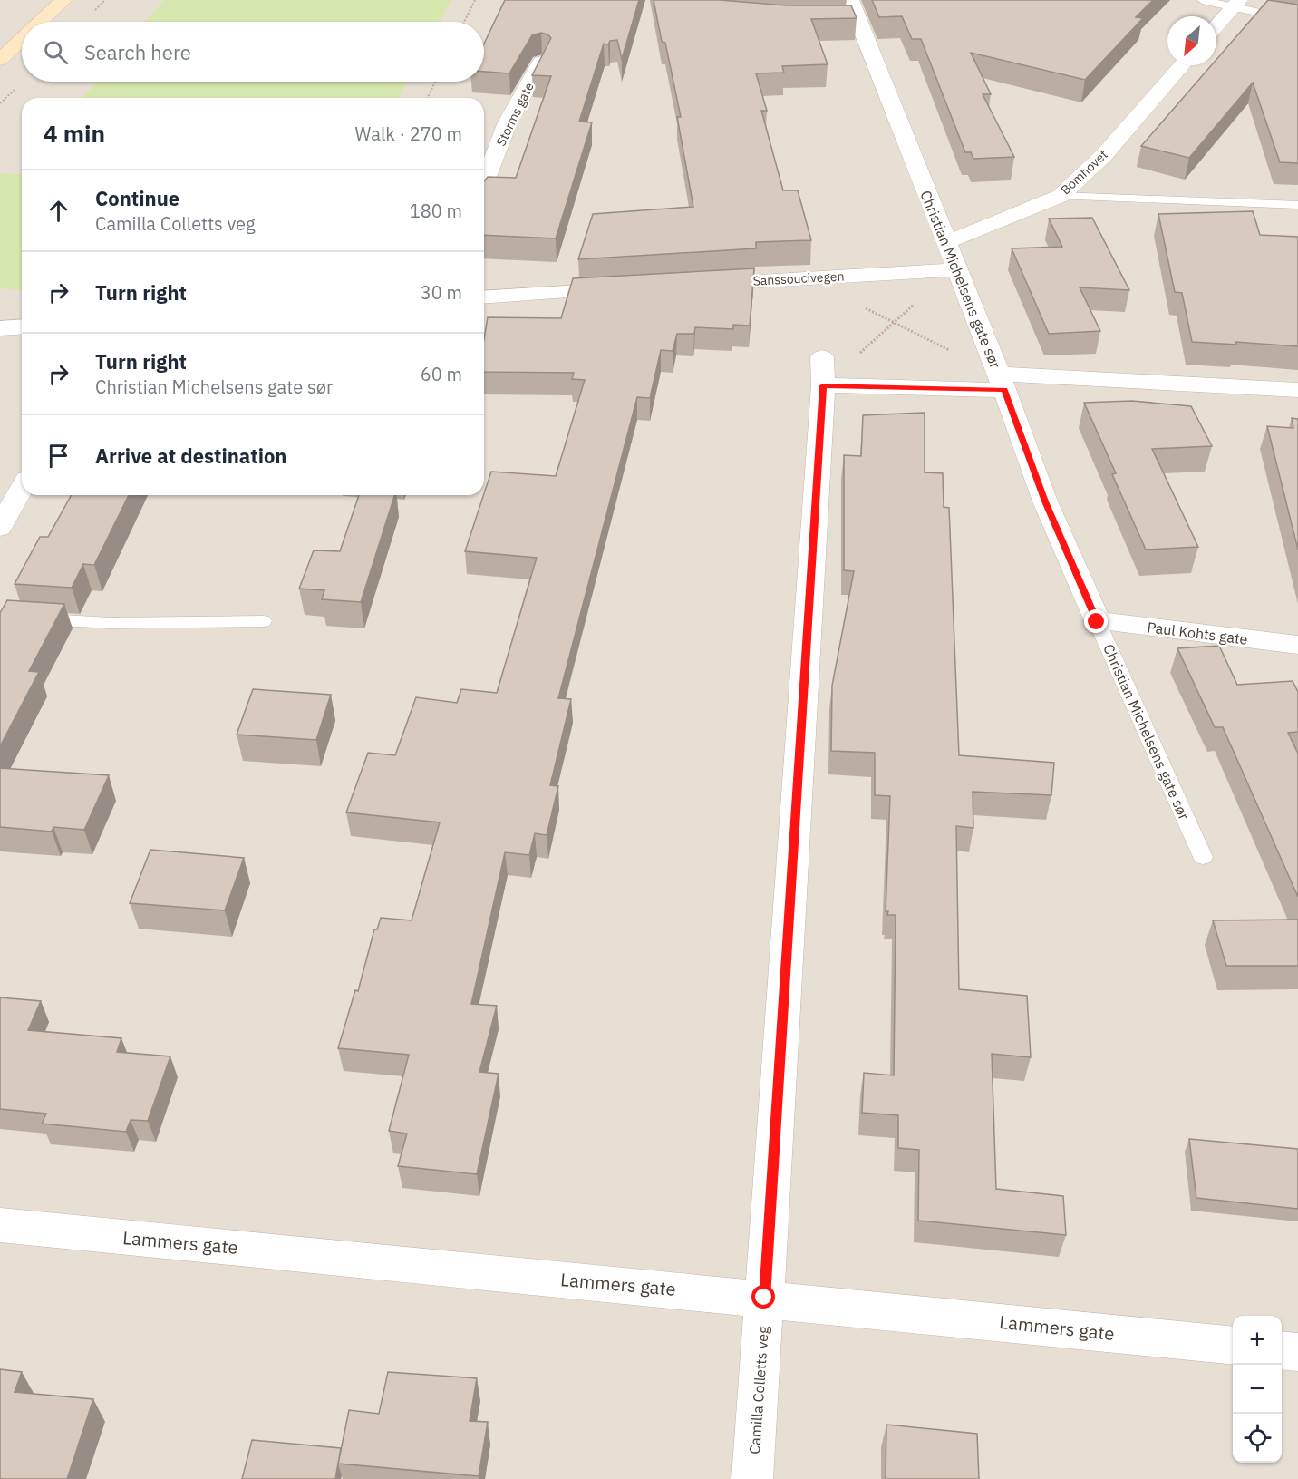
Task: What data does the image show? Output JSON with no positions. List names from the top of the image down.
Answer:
{
  "streets": {
    "street": [
      "Storms gate",
      "Bomhovet",
      "Sanssoucivegen",
      "Christian Michelsens gate sør",
      "Paul Kohts gate",
      "Lammers gate",
      "Camilla Colletts veg"
    ]
  },
  "crossings": [
    ["Bomhovet", "Christian Michelsens gate sør"],
    ["Sanssoucivegen", "Christian Michelsens gate sør"],
    ["Christian Michelsens gate sør", "Paul Kohts gate"],
    ["Lammers gate", "Camilla Colletts veg"]
  ],
  "north": "bottom left",
  "page": {
    "search": "Search here",
    "heading": ["4 min", "Walk · 270 m"],
    "list": [
      ["Continue", "Camilla Colletts veg", "180 m"],
      ["Turn right", "30 m"],
      ["Turn right", "Christian Michelsens gate sør", "60 m"],
      "Arrive at destination"
    ],
    "map_buttons": ["+", "−"]
  }
}
